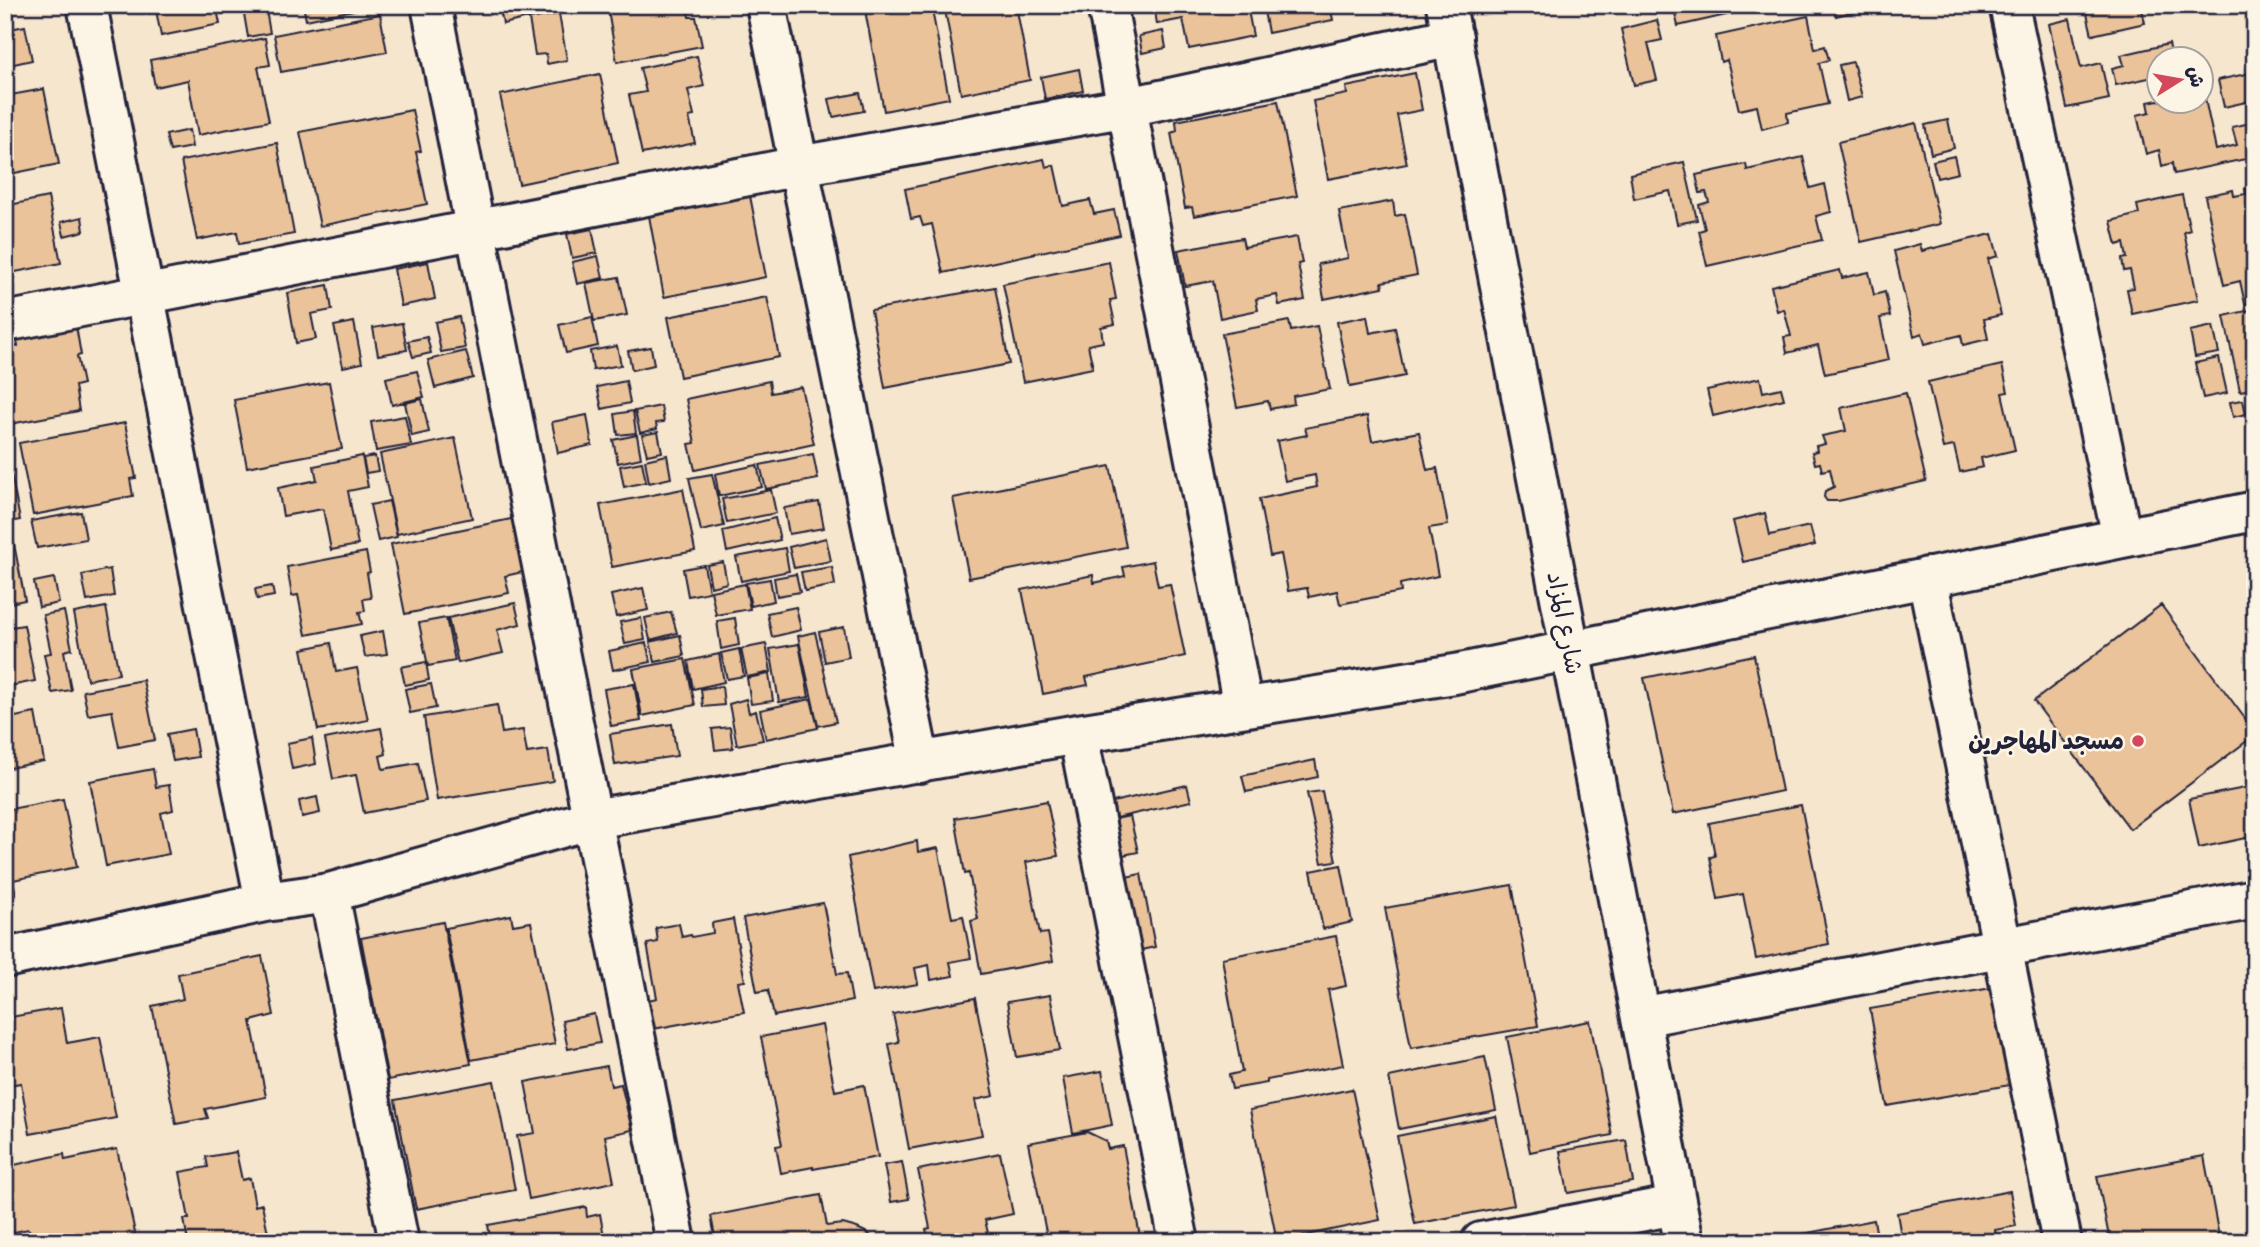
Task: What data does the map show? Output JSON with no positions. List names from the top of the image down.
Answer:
{
  "streets": {
    "street": ["شارع المزاد"]
  },
  "places": ["مسجد المهاجرين"],
  "north": "right"
}
